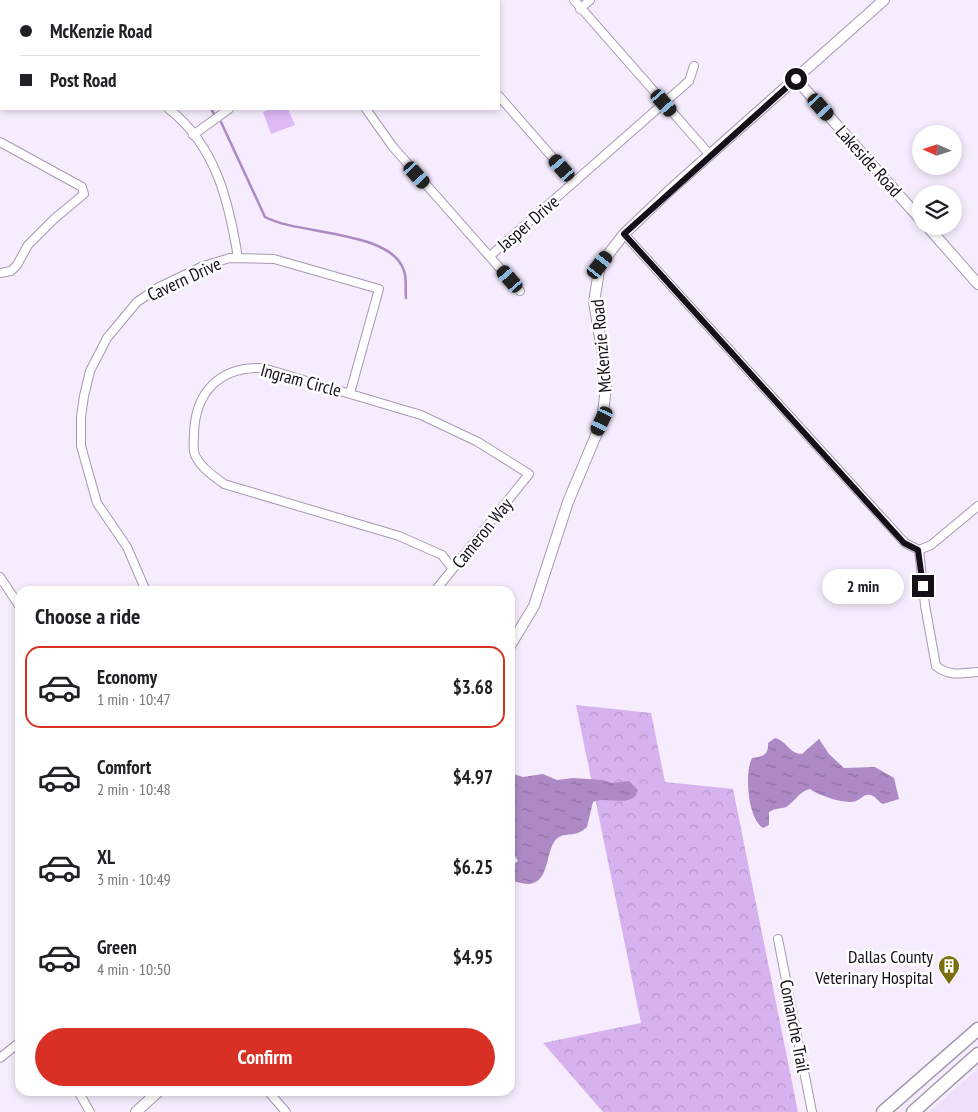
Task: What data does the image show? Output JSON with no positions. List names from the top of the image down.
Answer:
{
  "streets": {
    "street": [
      "Lakeside Road",
      "Jasper Drive",
      "Cavern Drive",
      "McKenzie Road",
      "Ingram Circle",
      "Cameron Way",
      "Comanche Trail"
    ]
  },
  "crossings": [
    ["Lakeside Road", "McKenzie Road"],
    ["Cavern Drive", "Ingram Circle"],
    ["Ingram Circle", "Cameron Way"]
  ],
  "places": {
    "building": ["Dallas County Veterinary Hospital"]
  },
  "north": "left",
  "page": {
    "banner": ["McKenzie Road", "Post Road"],
    "bubble": "2 min",
    "heading": "Choose a ride",
    "list": [
      {
        "name": "Economy",
        "note": "1 min · 10:47",
        "value": "$3.68"
      },
      {
        "name": "Comfort",
        "note": "2 min · 10:48",
        "value": "$4.97"
      },
      {
        "name": "XL",
        "note": "3 min · 10:49",
        "value": "$6.25"
      },
      {
        "name": "Green",
        "note": "4 min · 10:50",
        "value": "$4.95"
      }
    ],
    "buttons": "Confirm"
  }
}
